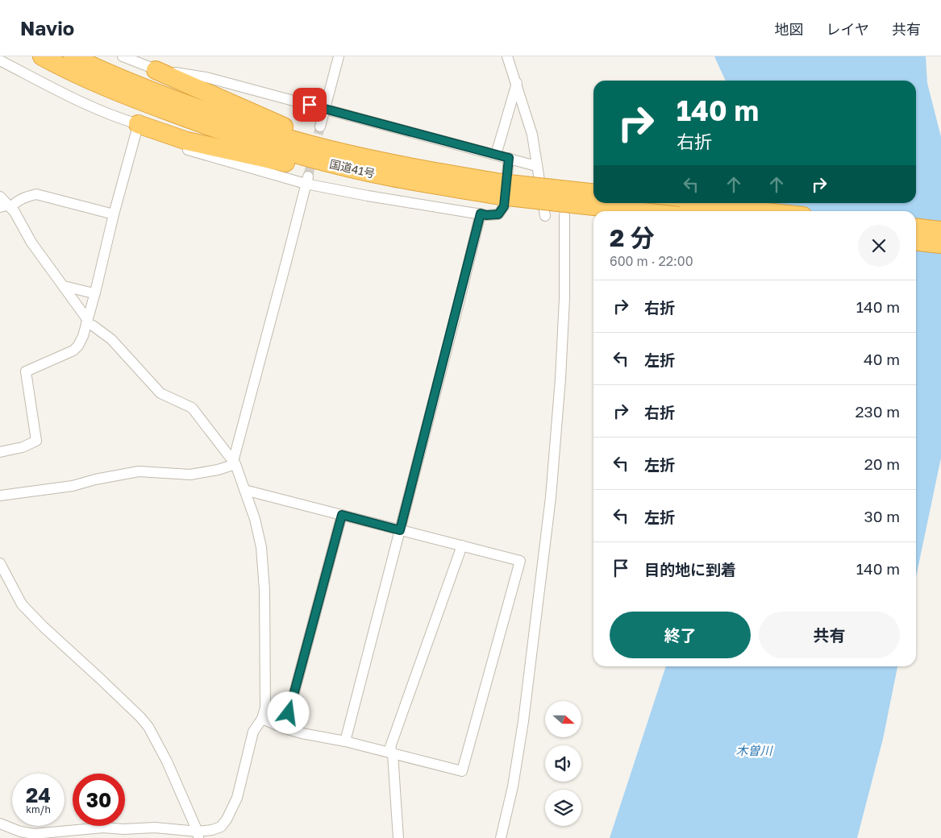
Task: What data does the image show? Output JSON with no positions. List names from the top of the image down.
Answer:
{
  "streets": {
    "highway": ["国道41号"]
  },
  "water": ["木曽川"],
  "north": "right",
  "page": {
    "header": "Navio",
    "nav": ["地図", "レイヤ", "共有"],
    "turn": ["140 m", "右折"],
    "heading": ["2 分", "600 m · 22:00"],
    "list": [
      {
        "name": "右折",
        "value": "140 m"
      },
      {
        "name": "左折",
        "value": "40 m"
      },
      {
        "name": "右折",
        "value": "230 m"
      },
      {
        "name": "左折",
        "value": "20 m"
      },
      {
        "name": "左折",
        "value": "30 m"
      },
      {
        "name": "目的地に到着",
        "value": "140 m"
      }
    ],
    "buttons": ["終了", "共有"],
    "speed": "24 km/h",
    "limit": "30"
  }
}
